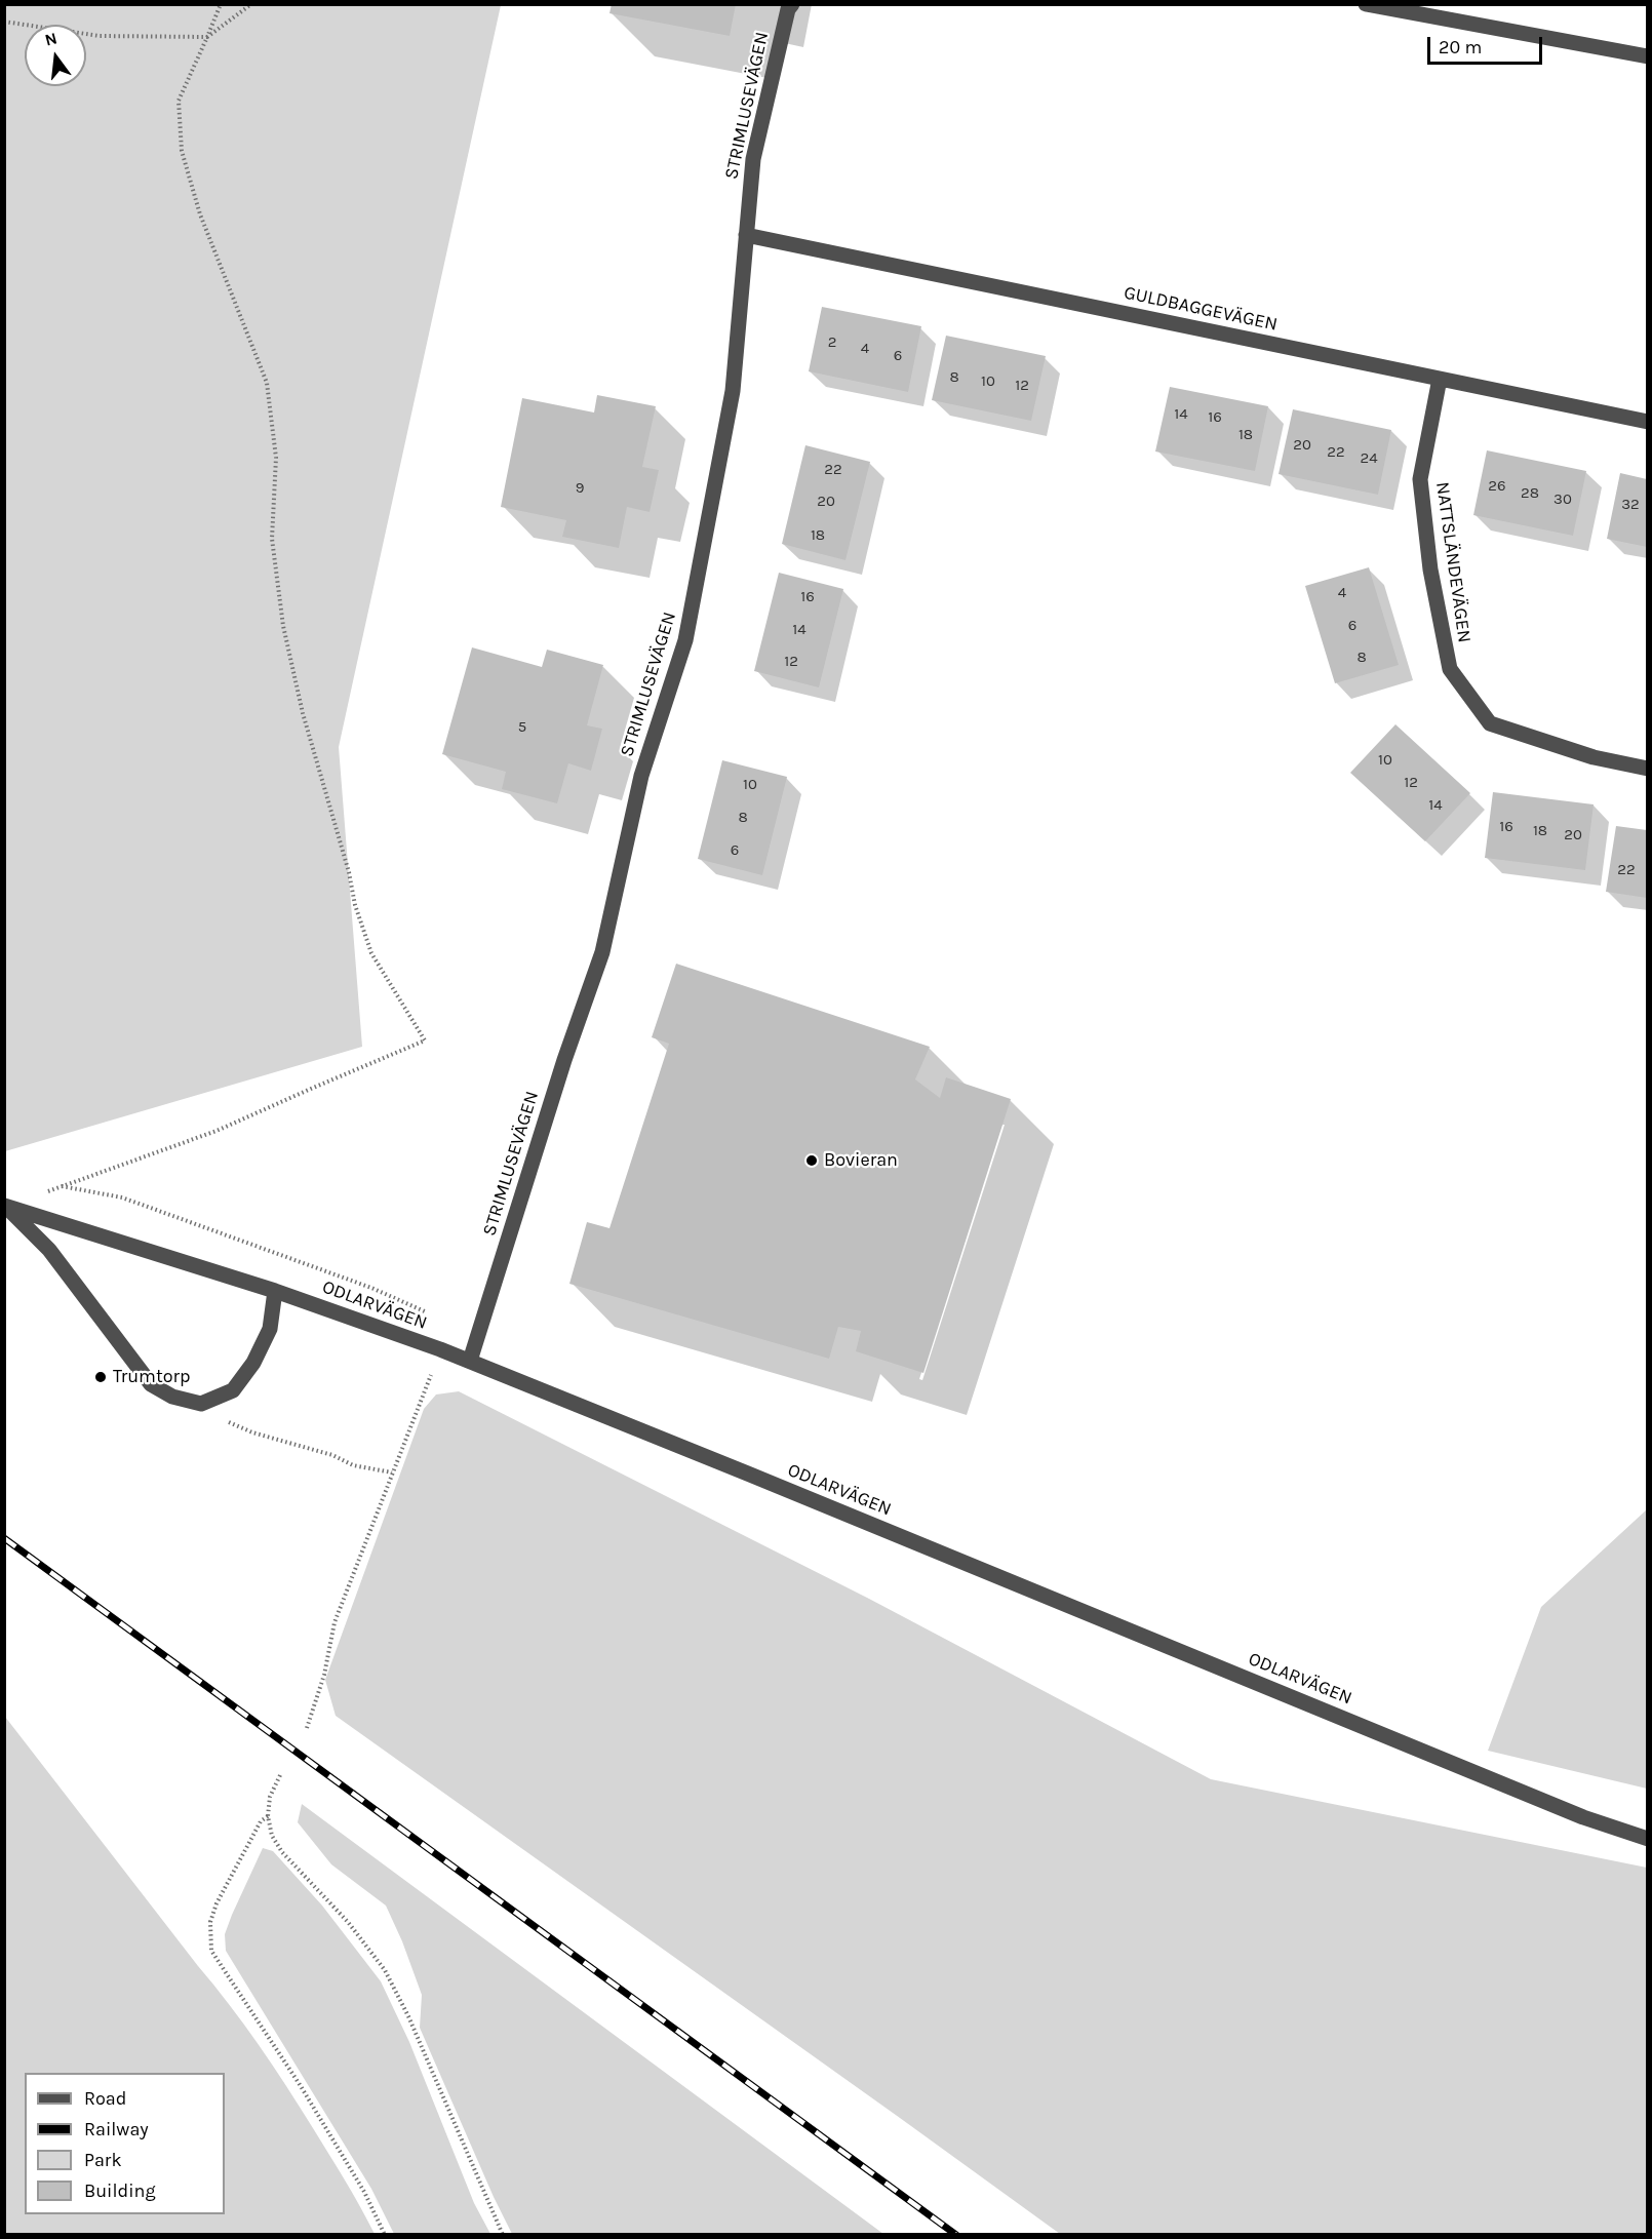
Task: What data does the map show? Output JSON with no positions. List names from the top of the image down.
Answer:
{
  "streets": {
    "street": [
      "STRIMLUSEVÄGEN",
      "GULDBAGGEVÄGEN",
      "NATTSLÄNDEVÄGEN",
      "ODLARVÄGEN"
    ]
  },
  "crossings": [
    ["STRIMLUSEVÄGEN", "GULDBAGGEVÄGEN"],
    ["STRIMLUSEVÄGEN", "ODLARVÄGEN"],
    ["GULDBAGGEVÄGEN", "NATTSLÄNDEVÄGEN"]
  ],
  "places": ["Bovieran", "Trumtorp"],
  "house_numbers": [
    "2",
    "4",
    "6",
    "8",
    "10",
    "12",
    "14",
    "16",
    "18",
    "20",
    "22",
    "24",
    "22",
    "26",
    "9",
    "28",
    "30",
    "20",
    "32",
    "18",
    "4",
    "16",
    "6",
    "14",
    "8",
    "12",
    "5",
    "10",
    "12",
    "10",
    "14",
    "8",
    "16",
    "18",
    "20",
    "6",
    "22"
  ],
  "legend": [
    "Road",
    "Railway",
    "Park",
    "Building"
  ],
  "scale_bar": "20 m",
  "north": "top"
}
